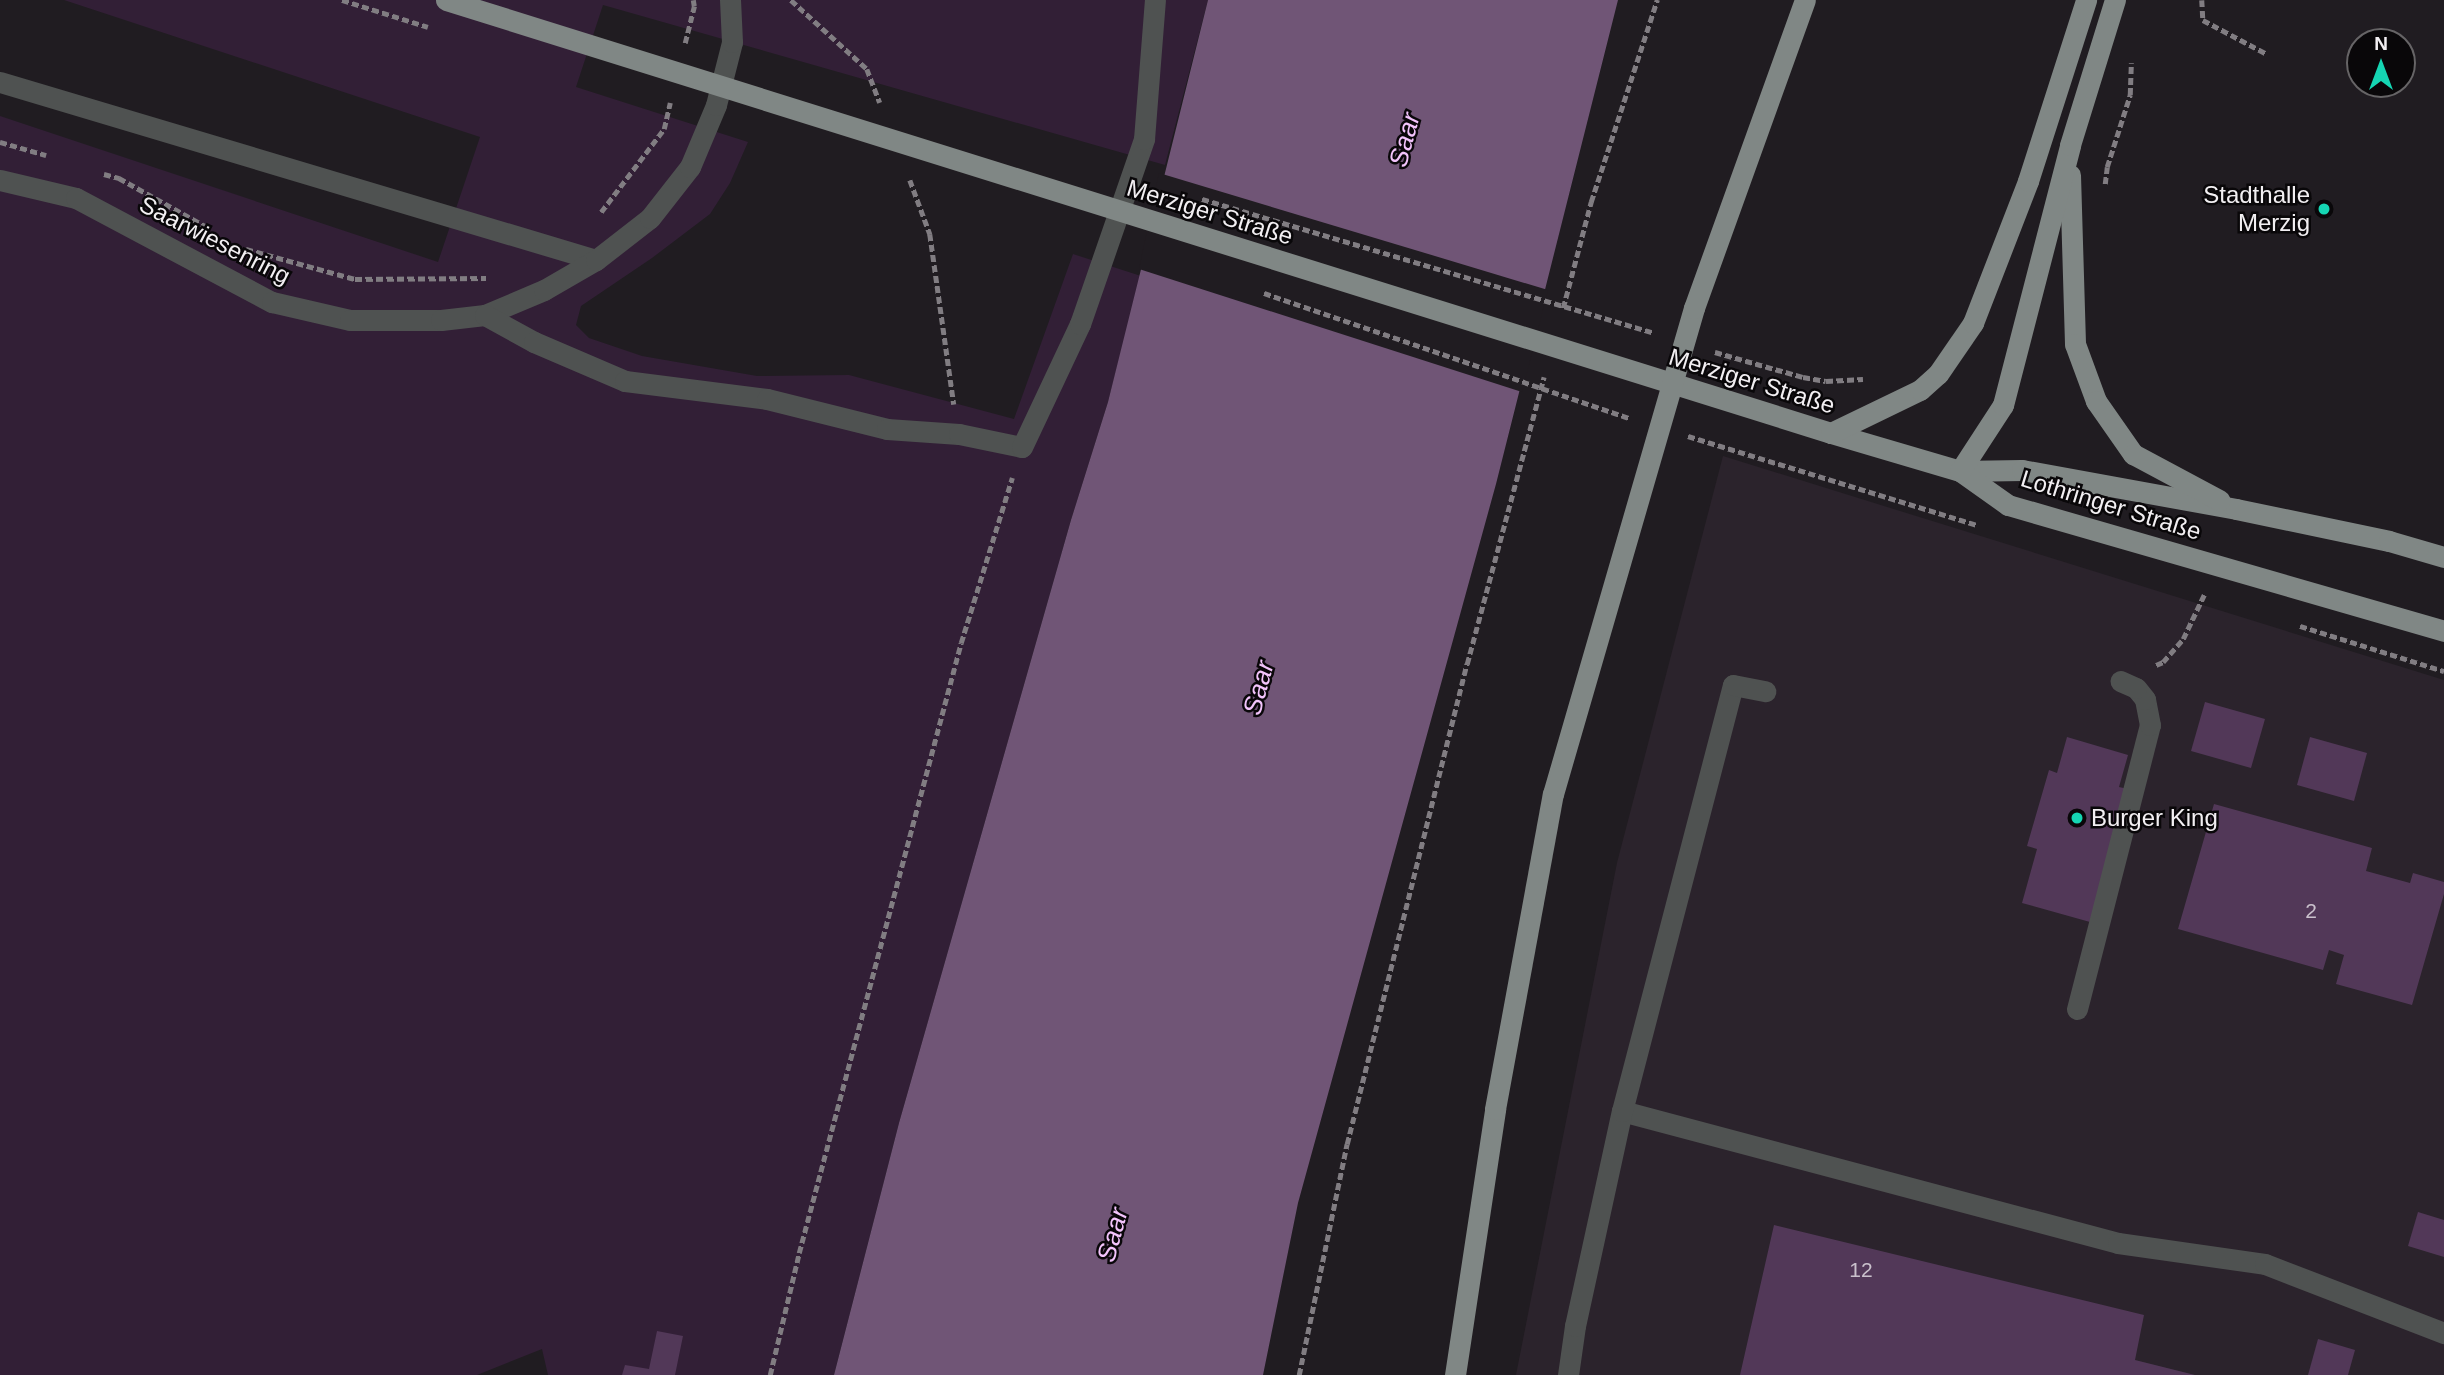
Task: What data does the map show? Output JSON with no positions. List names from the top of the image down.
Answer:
{
  "streets": {
    "main road": ["Merziger Straße", "Lothringer Straße"],
    "street": ["Saarwiesenring"]
  },
  "crossings": [
    ["Merziger Straße", "Lothringer Straße"]
  ],
  "water": ["Saar"],
  "places": ["Stadthalle Merzig", "Burger King"],
  "house_numbers": ["2", "12"],
  "north": "top"
}
